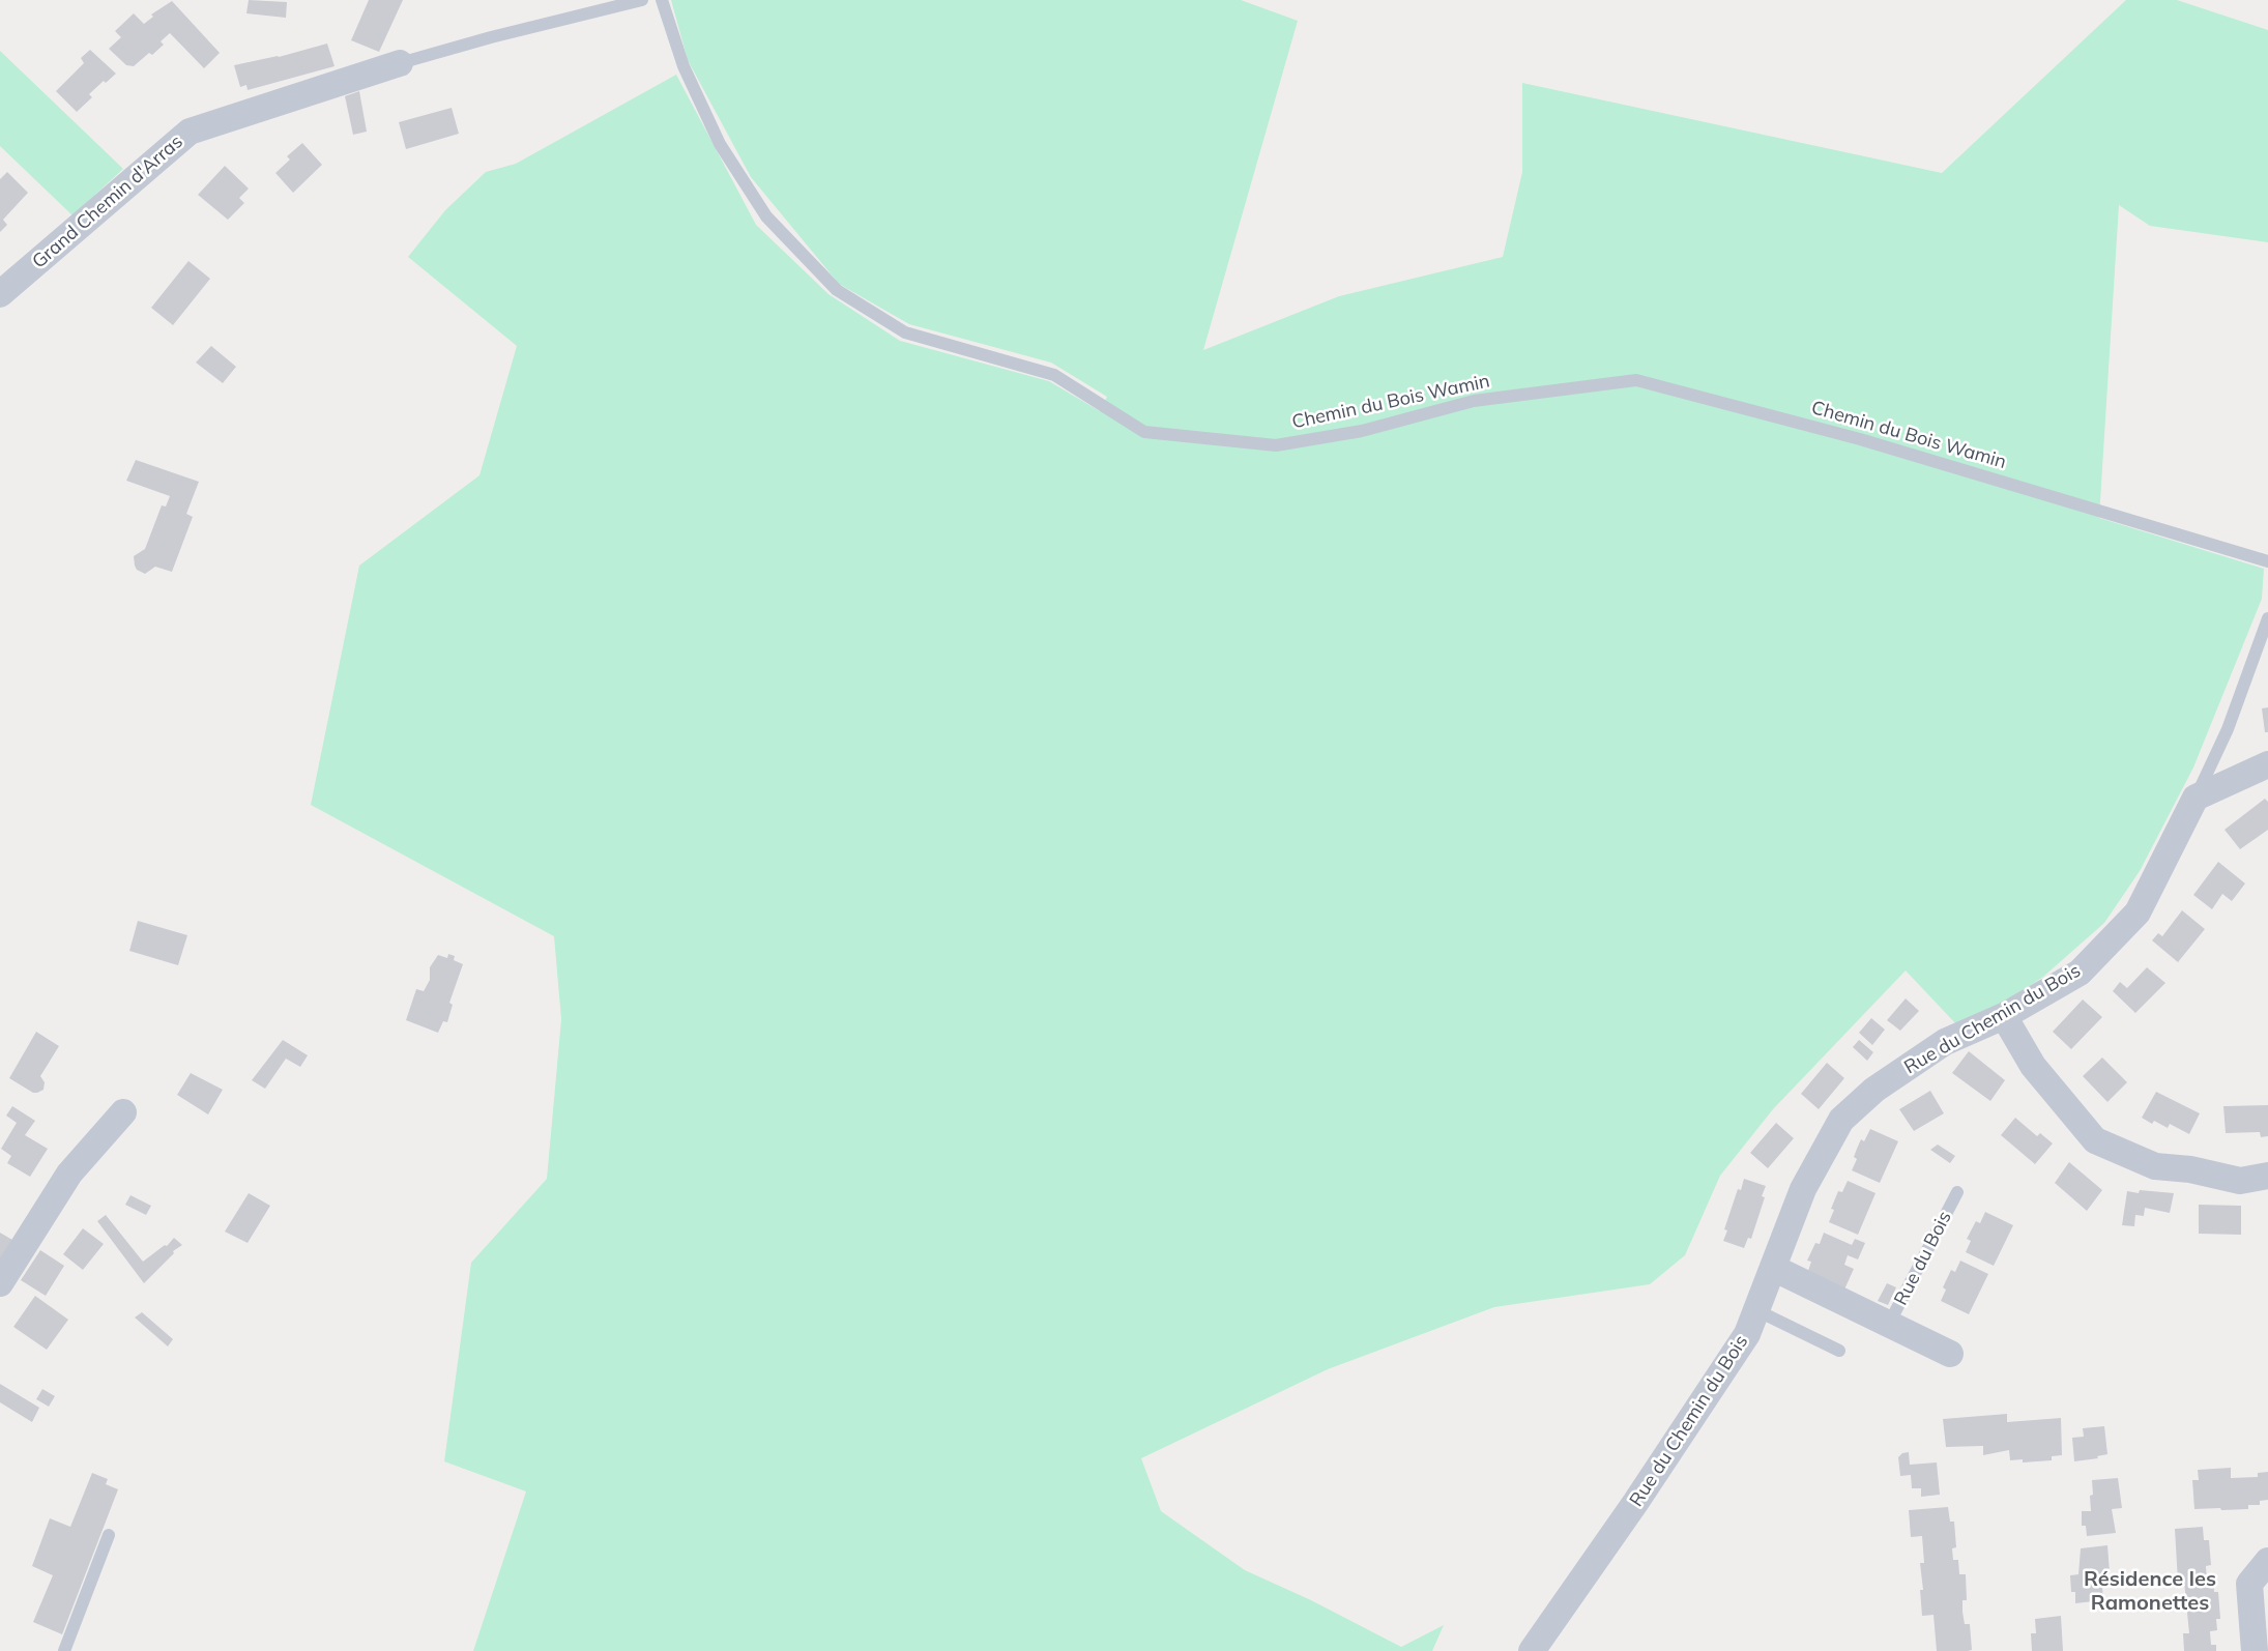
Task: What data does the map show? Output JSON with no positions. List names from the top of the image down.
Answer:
{
  "streets": {
    "street": ["Grand Chemin d'Arras", "Rue du Chemin du Bois", "Rue du Bois"],
    "lane": ["Chemin du Bois Wamin"]
  },
  "crossings": [
    ["Rue du Chemin du Bois", "Rue du Bois"]
  ],
  "districts": ["Résidence les Ramonettes"]
}
